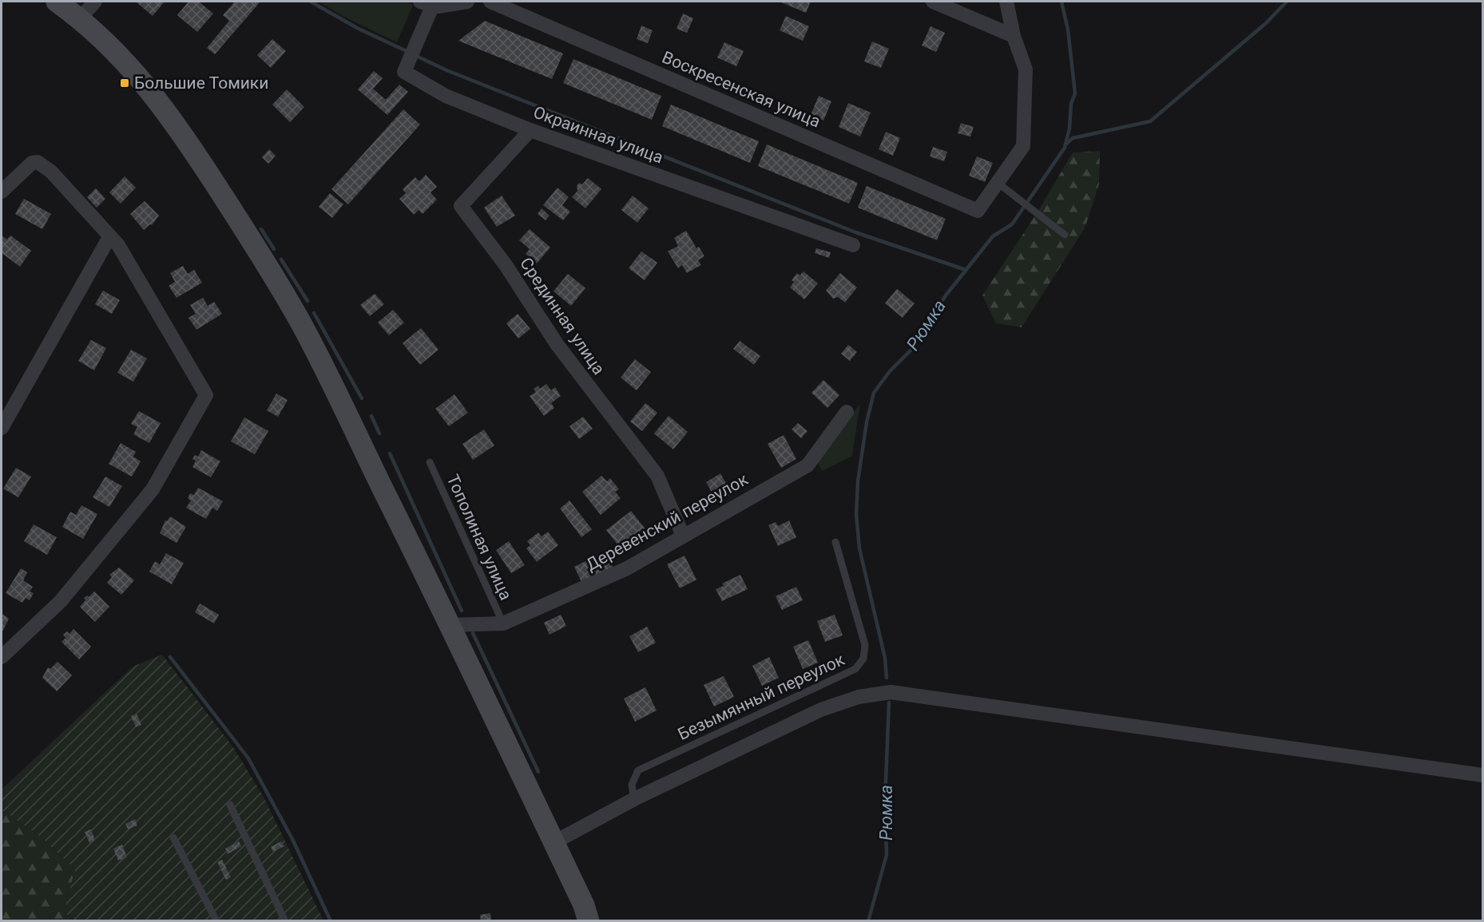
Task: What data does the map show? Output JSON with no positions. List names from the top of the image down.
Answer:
{
  "streets": {
    "street": [
      "Воскресенская улица",
      "Окраинная улица",
      "Срединная улица",
      "Деревенский переулок"
    ],
    "lane": ["Тополиная улица", "Безымянный переулок"]
  },
  "crossings": [
    ["Окраинная улица", "Срединная улица"],
    ["Срединная улица", "Деревенский переулок"],
    ["Деревенский переулок", "Тополиная улица"]
  ],
  "water": ["Рюмка"],
  "places": {
    "transit": ["Большие Томики"]
  }
}
